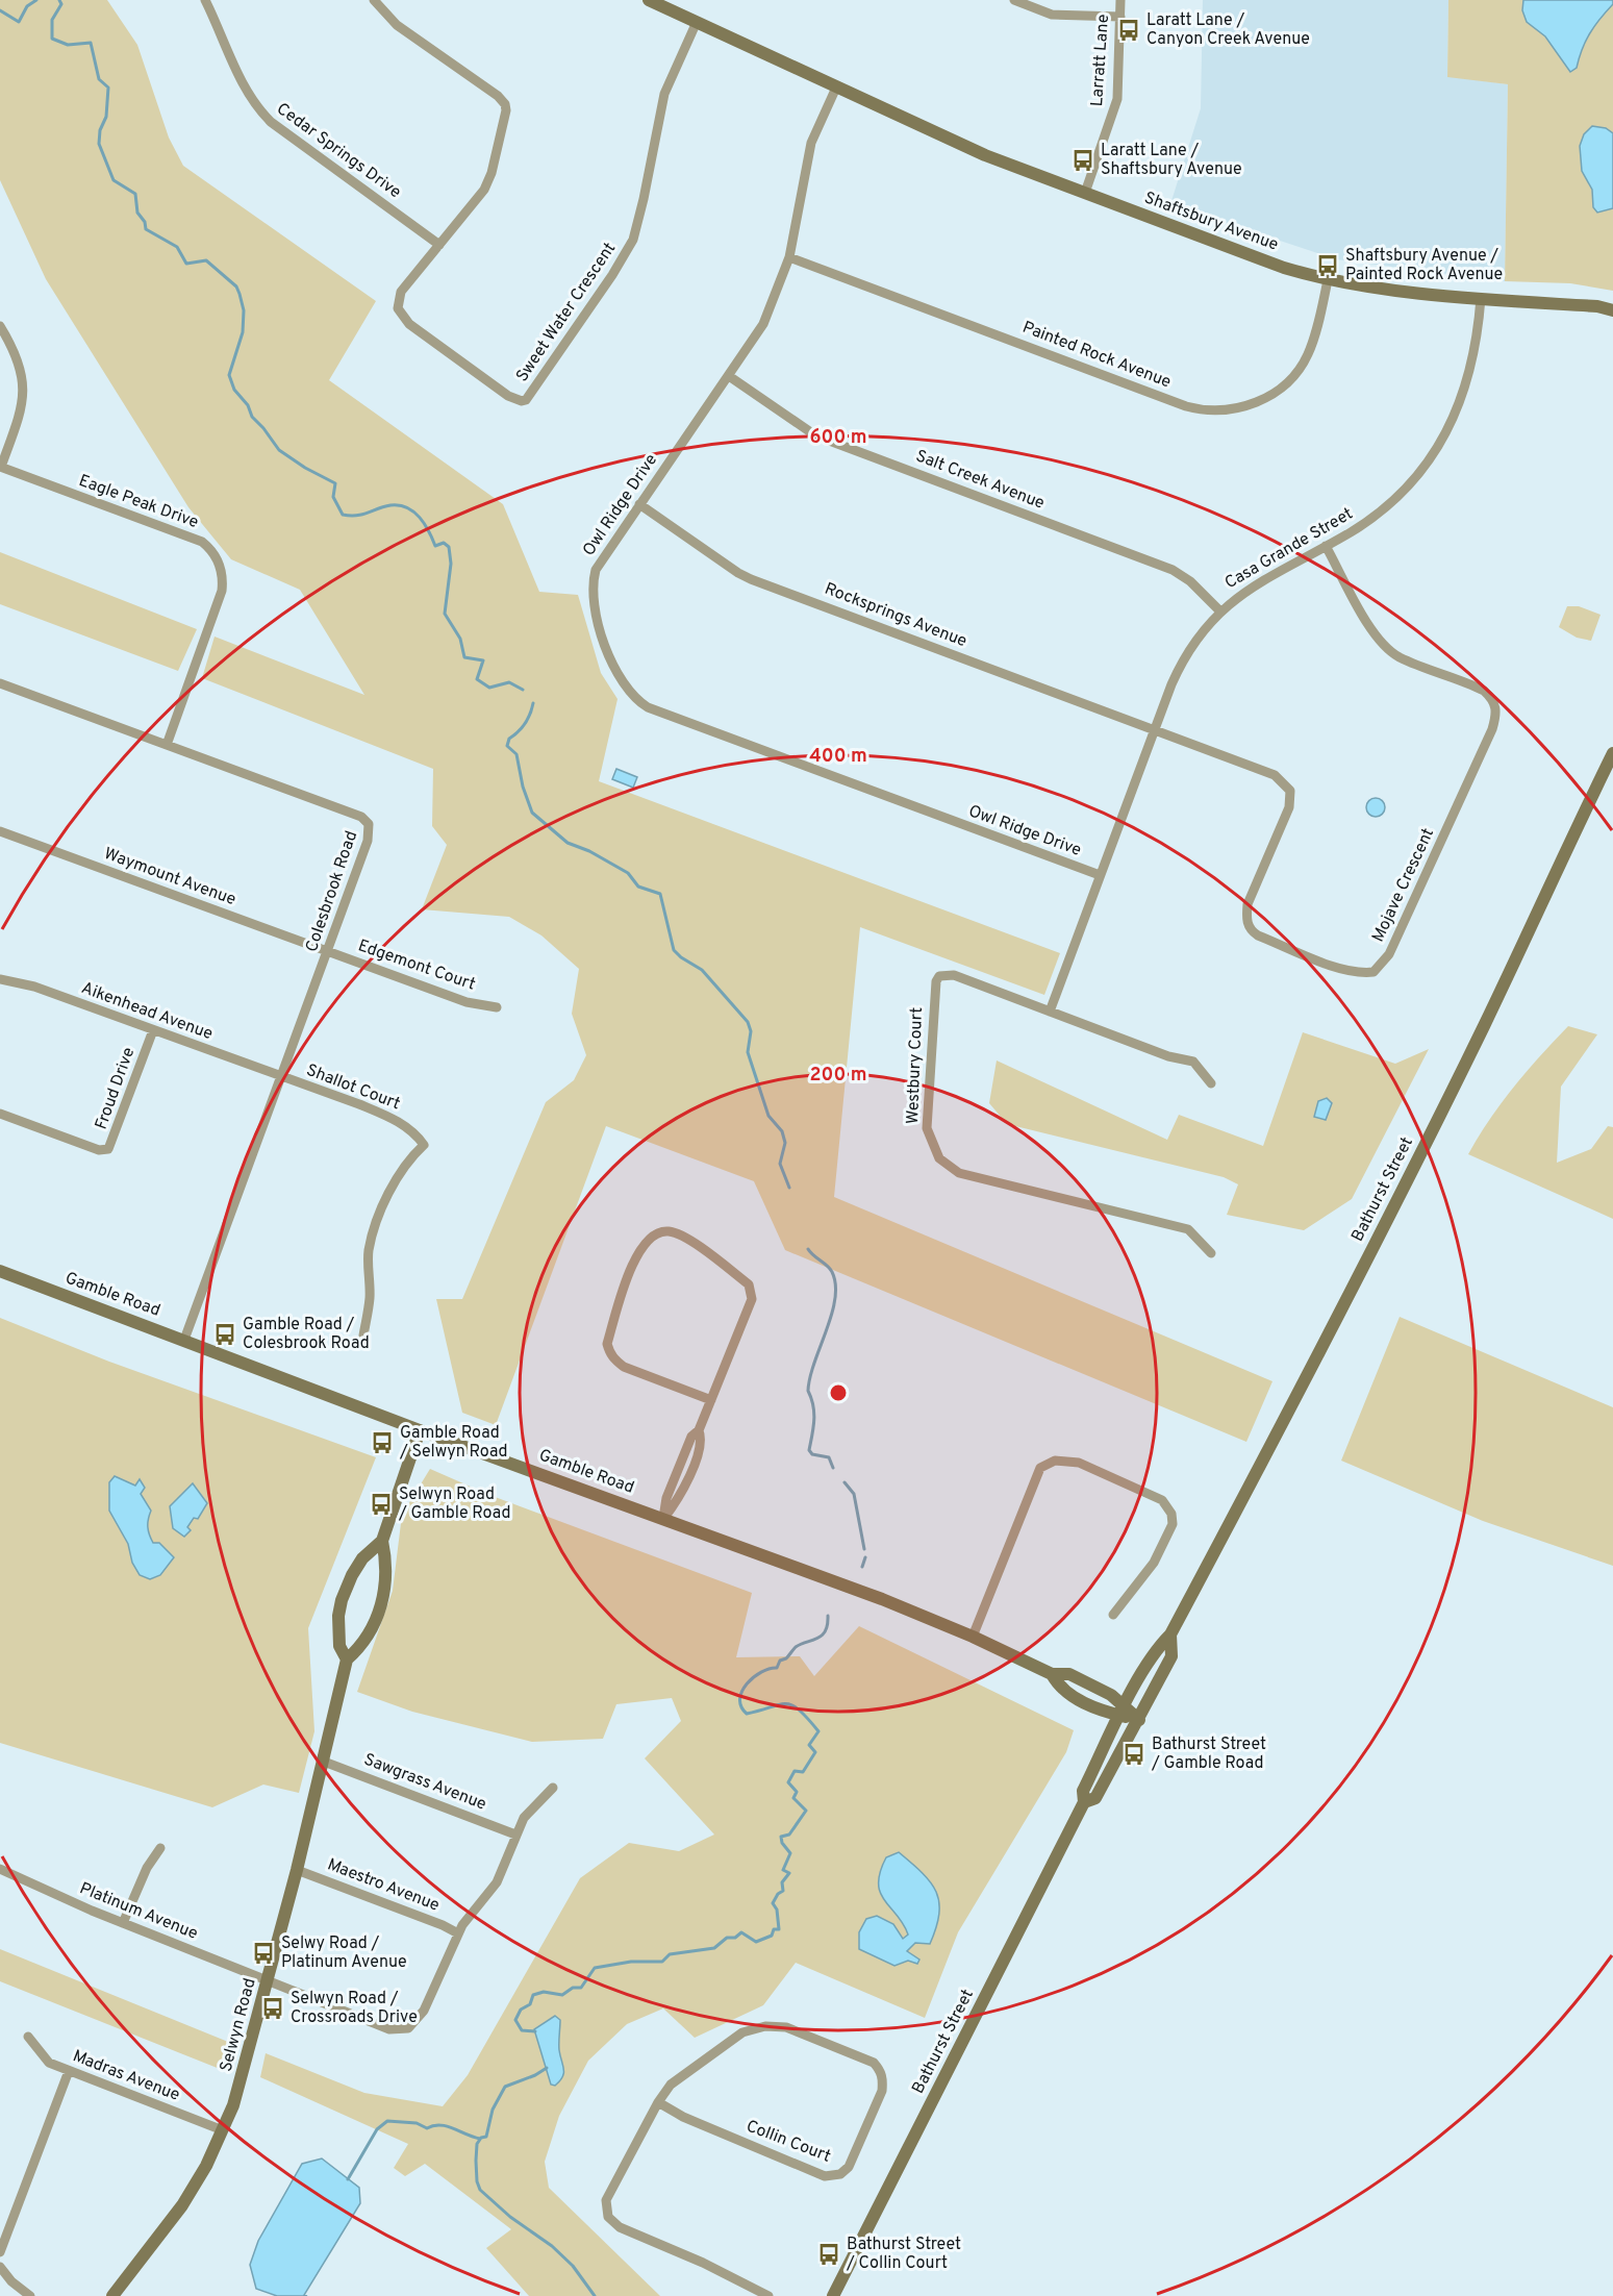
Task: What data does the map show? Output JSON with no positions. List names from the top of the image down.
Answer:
{
  "streets": {
    "main road": [
      "Shaftsbury Avenue",
      "Bathurst Street",
      "Gamble Road",
      "Selwyn Road"
    ],
    "street": [
      "Larratt Lane",
      "Cedar Springs Drive",
      "Sweet Water Crescent",
      "Painted Rock Avenue",
      "Salt Creek Avenue",
      "Eagle Peak Drive",
      "Owl Ridge Drive",
      "Casa Grande Street",
      "Rocksprings Avenue",
      "Waymount Avenue",
      "Mojave Crescent",
      "Colesbrook Road",
      "Edgemont Court",
      "Aikenhead Avenue",
      "Westbury Court",
      "Shallot Court",
      "Froud Drive",
      "Sawgrass Avenue",
      "Maestro Avenue",
      "Platinum Avenue",
      "Madras Avenue",
      "Collin Court"
    ]
  },
  "crossings": [
    ["Larratt Lane", "Shaftsbury Avenue"],
    ["Cedar Springs Drive", "Sweet Water Crescent"],
    ["Shaftsbury Avenue", "Sweet Water Crescent"],
    ["Shaftsbury Avenue", "Painted Rock Avenue"],
    ["Shaftsbury Avenue", "Owl Ridge Drive"],
    ["Shaftsbury Avenue", "Casa Grande Street"],
    ["Painted Rock Avenue", "Owl Ridge Drive"],
    ["Salt Creek Avenue", "Owl Ridge Drive"],
    ["Salt Creek Avenue", "Casa Grande Street"],
    ["Eagle Peak Drive", "Colesbrook Road"],
    ["Owl Ridge Drive", "Casa Grande Street"],
    ["Owl Ridge Drive", "Rocksprings Avenue"],
    ["Casa Grande Street", "Rocksprings Avenue"],
    ["Casa Grande Street", "Mojave Crescent"],
    ["Casa Grande Street", "Westbury Court"],
    ["Rocksprings Avenue", "Mojave Crescent"],
    ["Waymount Avenue", "Colesbrook Road"],
    ["Waymount Avenue", "Edgemont Court"],
    ["Colesbrook Road", "Edgemont Court"],
    ["Colesbrook Road", "Aikenhead Avenue"],
    ["Colesbrook Road", "Shallot Court"],
    ["Colesbrook Road", "Gamble Road"],
    ["Aikenhead Avenue", "Shallot Court"],
    ["Aikenhead Avenue", "Froud Drive"],
    ["Bathurst Street", "Gamble Road"],
    ["Gamble Road", "Selwyn Road"],
    ["Sawgrass Avenue", "Platinum Avenue"],
    ["Sawgrass Avenue", "Selwyn Road"],
    ["Maestro Avenue", "Platinum Avenue"],
    ["Maestro Avenue", "Selwyn Road"],
    ["Platinum Avenue", "Selwyn Road"],
    ["Selwyn Road", "Madras Avenue"]
  ],
  "places": {
    "bus stop": [
      "Laratt Lane / Canyon Creek Avenue",
      "Laratt Lane / Shaftsbury Avenue",
      "Shaftsbury Avenue / Painted Rock Avenue",
      "Gamble Road / Colesbrook Road",
      "Gamble Road / Selwyn Road",
      "Selwyn Road / Gamble Road",
      "Bathurst Street / Gamble Road",
      "Selwy Road / Platinum Avenue",
      "Selwyn Road / Crossroads Drive",
      "Bathurst Street / Collin Court"
    ]
  },
  "rings": ["600 m", "400 m", "200 m"]
}
